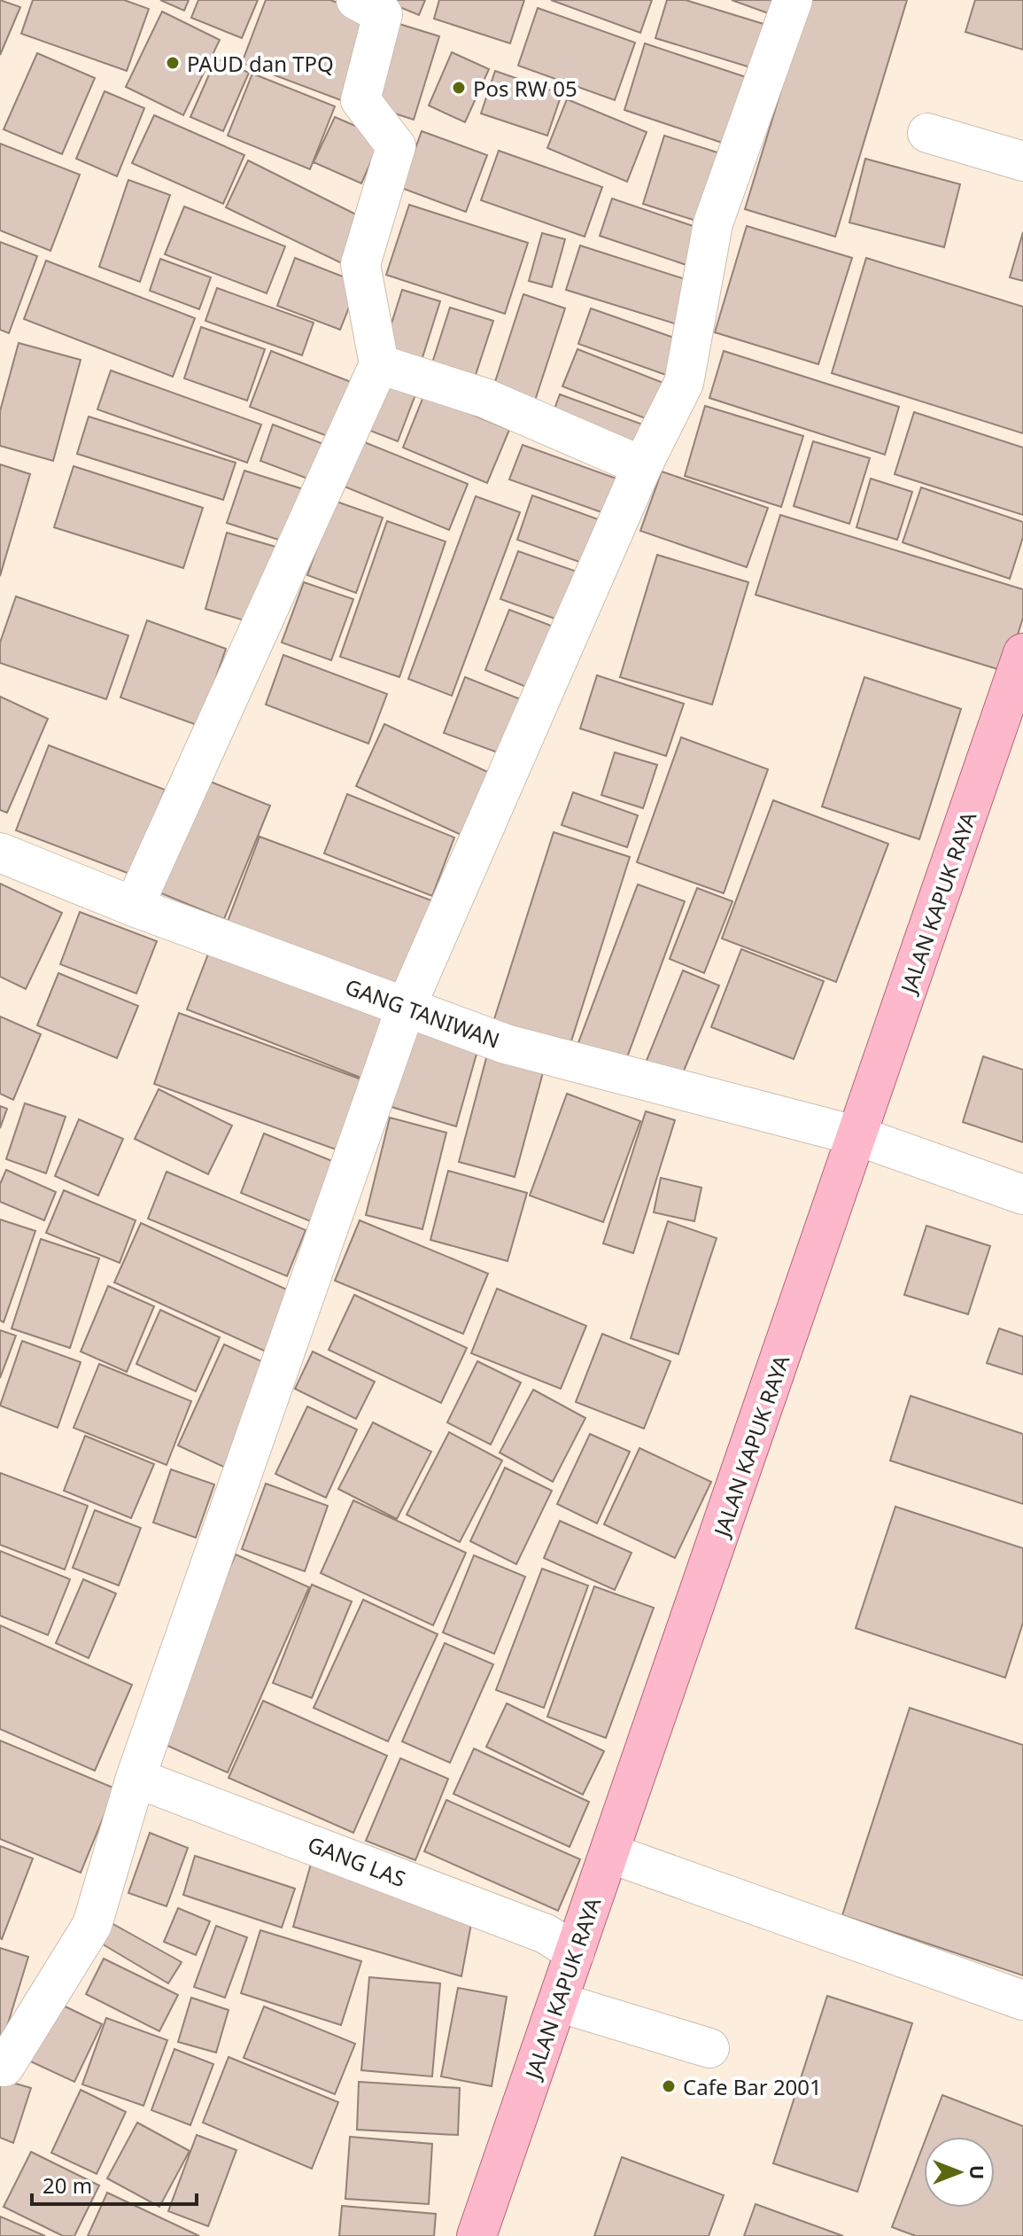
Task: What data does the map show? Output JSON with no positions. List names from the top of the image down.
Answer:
{
  "streets": {
    "main road": ["JALAN KAPUK RAYA"],
    "street": ["GANG TANIWAN", "GANG LAS"]
  },
  "crossings": [
    ["JALAN KAPUK RAYA", "GANG TANIWAN"],
    ["JALAN KAPUK RAYA", "GANG LAS"]
  ],
  "places": ["PAUD dan TPQ", "Pos RW 05", "Cafe Bar 2001"],
  "scale_bar": "20 m",
  "north": "right"
}
